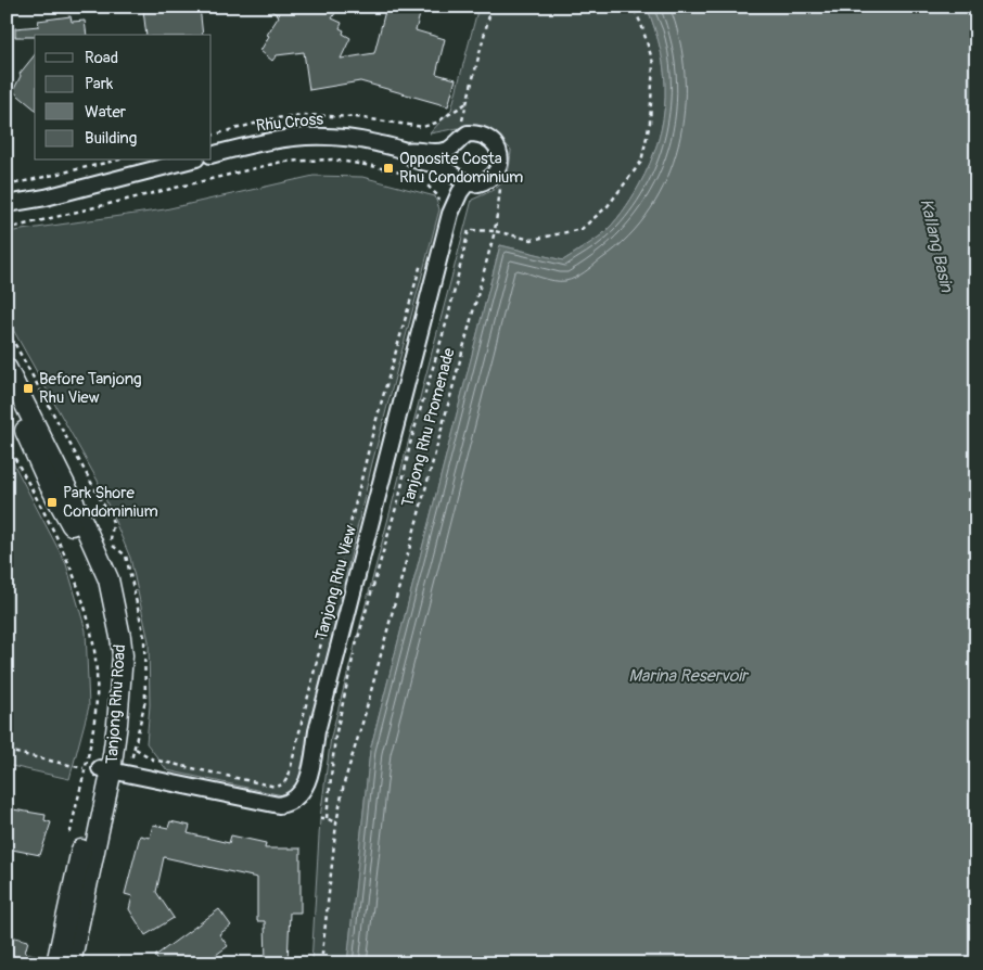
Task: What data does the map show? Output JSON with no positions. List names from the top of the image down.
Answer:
{
  "streets": {
    "street": ["Rhu Cross", "Tanjong Rhu View", "Tanjong Rhu Road"],
    "path": ["Tanjong Rhu Promenade"]
  },
  "crossings": [
    ["Rhu Cross", "Tanjong Rhu Promenade"],
    ["Rhu Cross", "Tanjong Rhu View"],
    ["Tanjong Rhu View", "Tanjong Rhu Road"]
  ],
  "water": ["Kallang Basin", "Marina Reservoir"],
  "places": {
    "transit": ["Opposite Costa Rhu Condominium", "Before Tanjong Rhu View", "Park Shore Condominium"]
  },
  "legend": [
    "Road",
    "Park",
    "Water",
    "Building"
  ]
}
